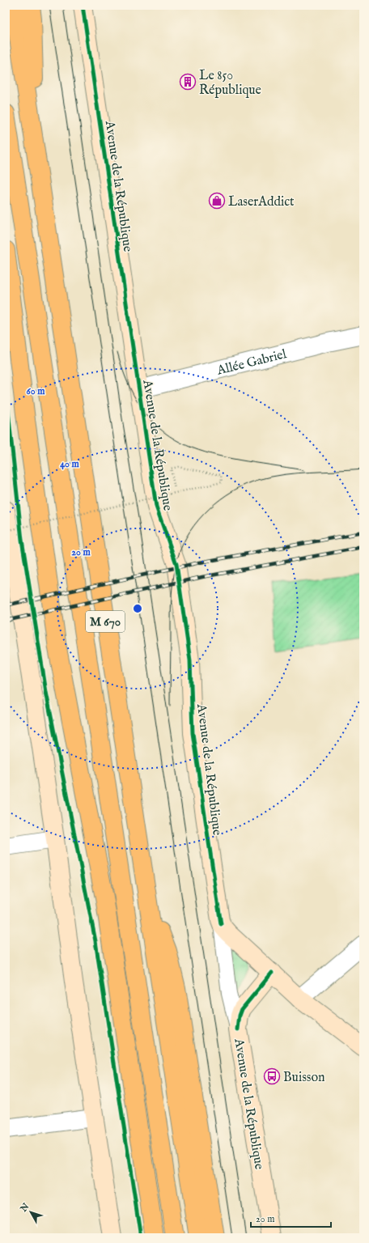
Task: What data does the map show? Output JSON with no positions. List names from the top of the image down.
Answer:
{
  "streets": {
    "main road": ["M 670"],
    "street": ["Avenue de la République", "Allée Gabriel"]
  },
  "crossings": [
    ["Avenue de la République", "Allée Gabriel"]
  ],
  "places": {
    "building": ["Le 850 République"],
    "shop": ["LaserAddict"],
    "bus stop": ["Buisson"]
  },
  "scale_bar": "20 m",
  "north": "top left",
  "rings": ["60 m", "40 m", "20 m"]
}
